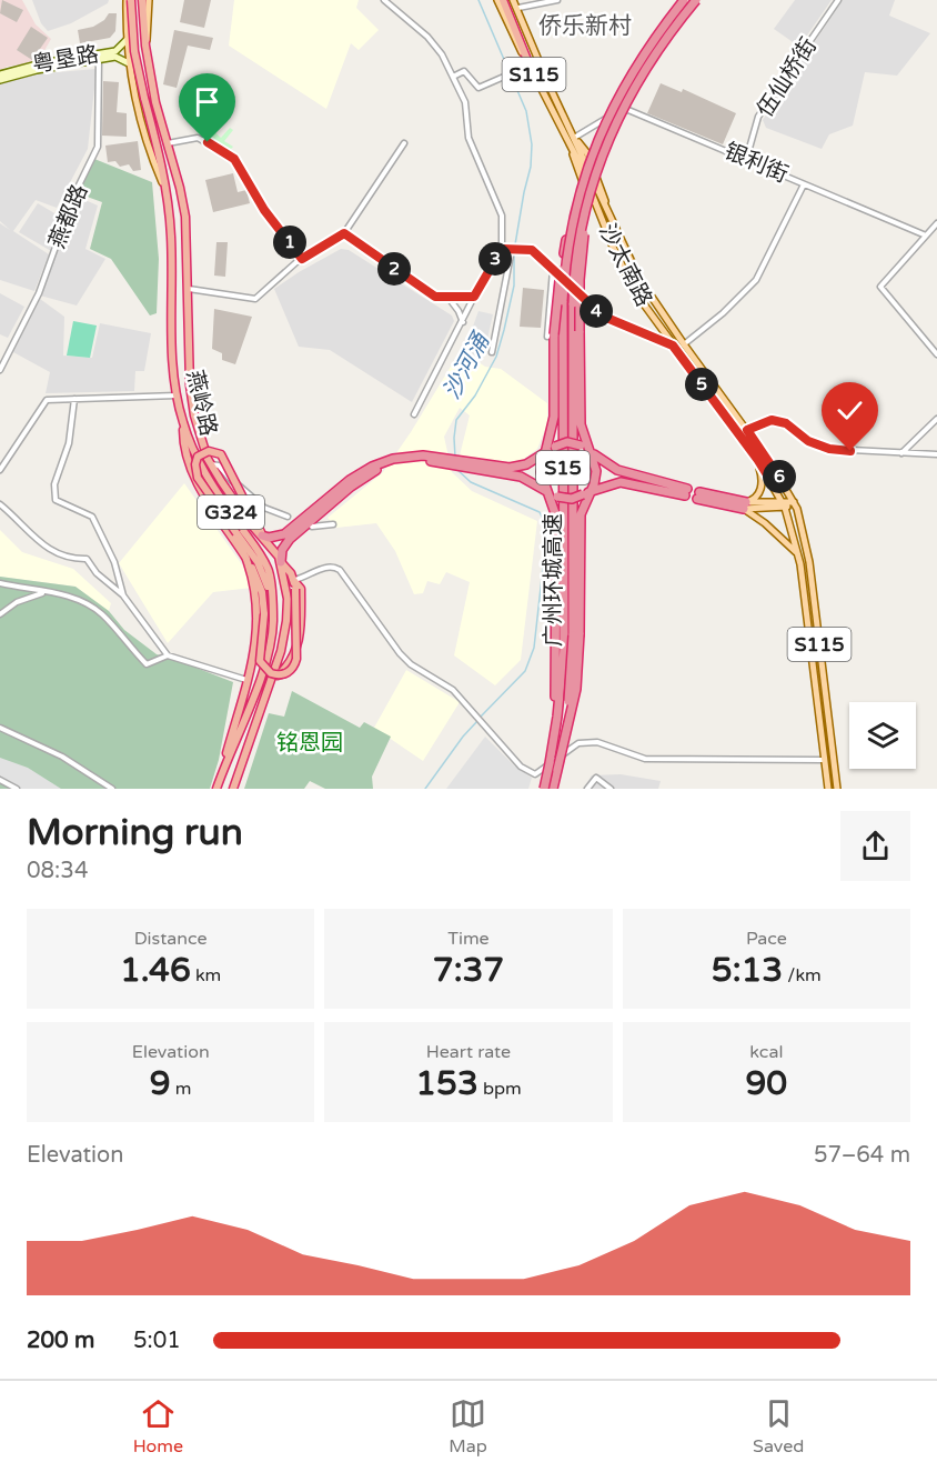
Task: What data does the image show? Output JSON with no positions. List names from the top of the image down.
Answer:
{
  "streets": {
    "highway": [
      "燕岭路",
      "S15",
      "G324",
      "广州环城高速"
    ],
    "main road": ["粤垦路", "S115", "沙太南路"],
    "street": ["伍仙桥街", "银利街", "燕都路"]
  },
  "crossings": [
    ["粤垦路", "燕都路"],
    ["粤垦路", "燕岭路"],
    ["S115", "银利街"],
    ["S115", "沙太南路"],
    ["伍仙桥街", "银利街"],
    ["银利街", "沙太南路"]
  ],
  "districts": ["侨乐新村"],
  "water": ["沙河涌"],
  "parks": ["铭恩园"],
  "page": {
    "pins": [
      "1",
      "3",
      "2",
      "4",
      "5",
      "6"
    ],
    "heading": ["Morning run", "08:34"],
    "stats": [
      ["Distance", "1.46 km"],
      ["Time", "7:37"],
      ["Pace", "5:13 /km"],
      ["Elevation", "9 m"],
      ["Heart rate", "153 bpm"],
      ["kcal", "90"]
    ],
    "chart": ["Elevation", "57–64 m"],
    "list": [
      {
        "name": "200 m",
        "note": "5:01"
      }
    ],
    "tabs": ["Home", "Map", "Saved"]
  }
}
